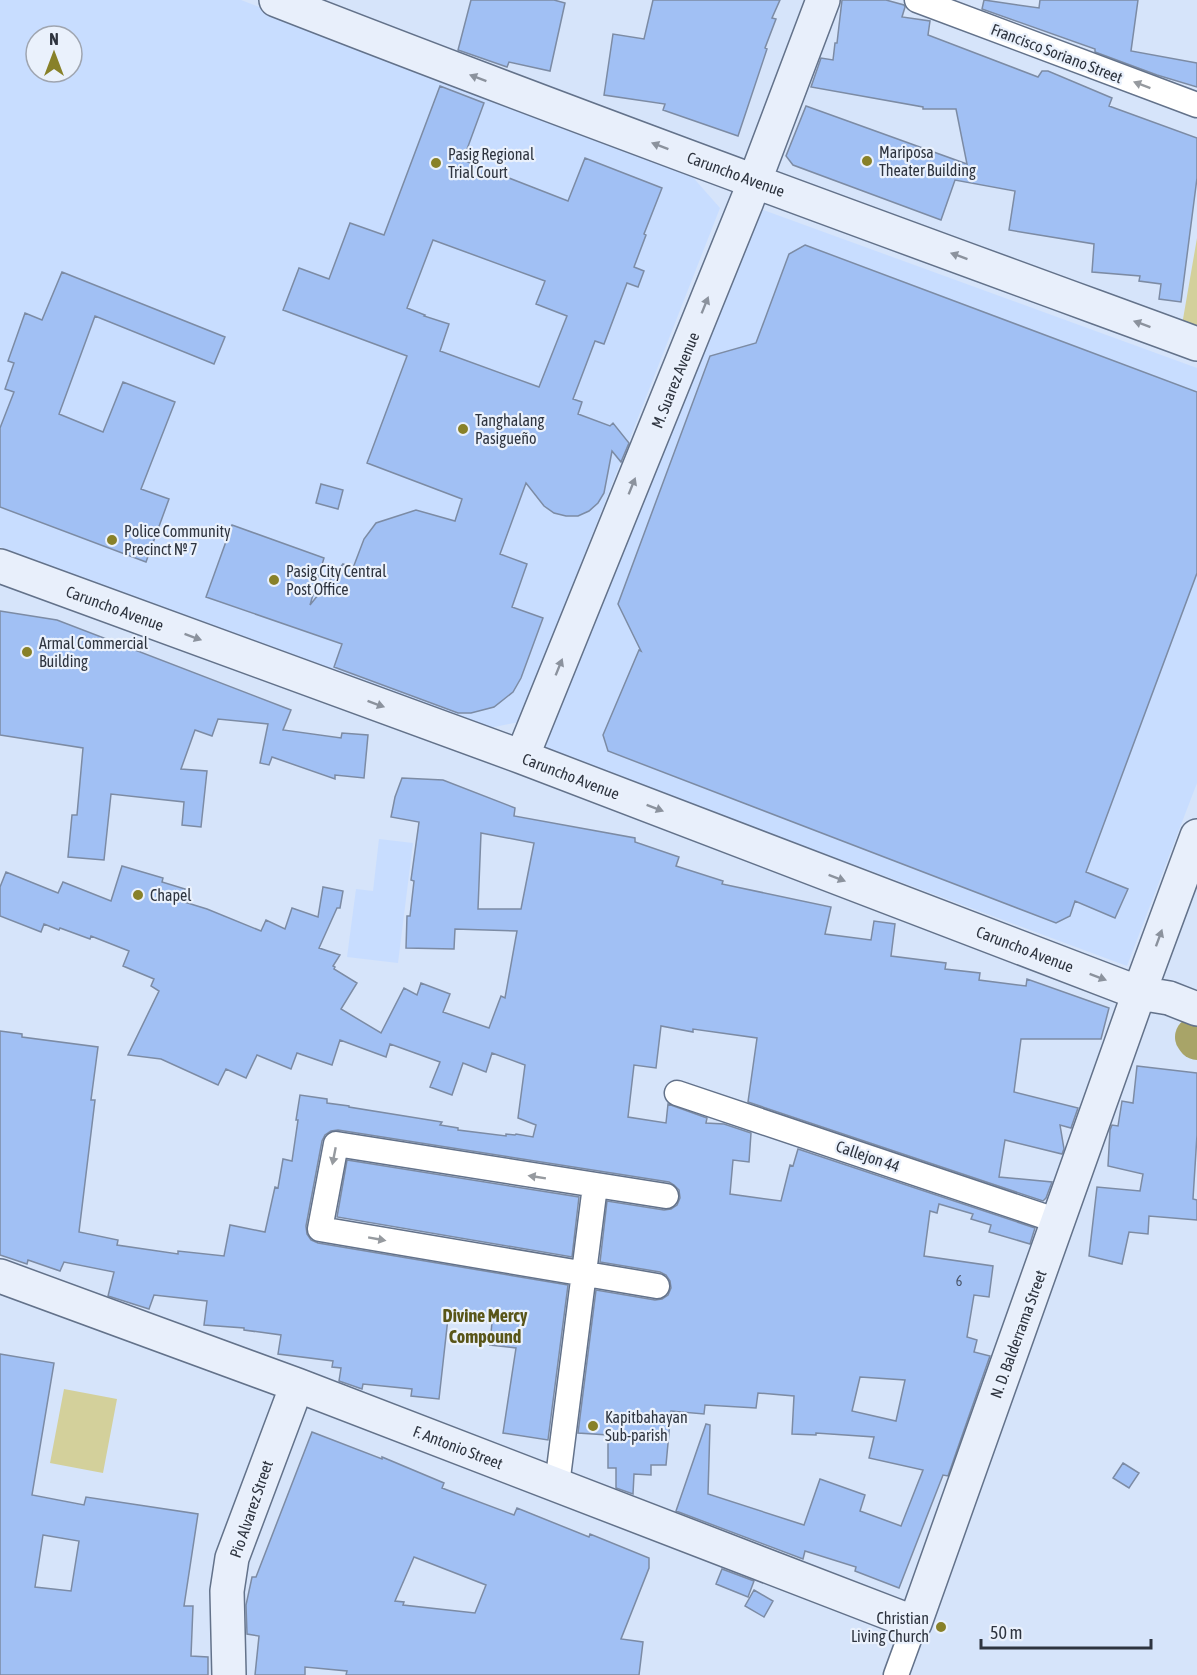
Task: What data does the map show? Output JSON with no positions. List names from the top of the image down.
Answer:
{
  "streets": {
    "street": [
      "Francisco Soriano Street",
      "Caruncho Avenue",
      "M. Suarez Avenue",
      "Callejon 44",
      "N. D. Balderrama Street",
      "F. Antonio Street",
      "Pio Alvarez Street"
    ]
  },
  "crossings": [
    ["Caruncho Avenue", "M. Suarez Avenue"],
    ["Caruncho Avenue", "N. D. Balderrama Street"],
    ["Callejon 44", "N. D. Balderrama Street"],
    ["N. D. Balderrama Street", "F. Antonio Street"],
    ["F. Antonio Street", "Pio Alvarez Street"]
  ],
  "one_way": ["Francisco Soriano Street", "M. Suarez Avenue"],
  "districts": ["Divine Mercy Compound"],
  "places": [
    "Mariposa Theater Building",
    "Pasig Regional Trial Court",
    "Tanghalang Pasigueño",
    "Police Community Precinct № 7",
    "Pasig City Central Post Office",
    "Armal Commercial Building",
    "Chapel",
    "Kapitbahayan Sub-parish",
    "Christian Living Church"
  ],
  "house_numbers": ["6"],
  "scale_bar": "50 m",
  "north": "top"
}
